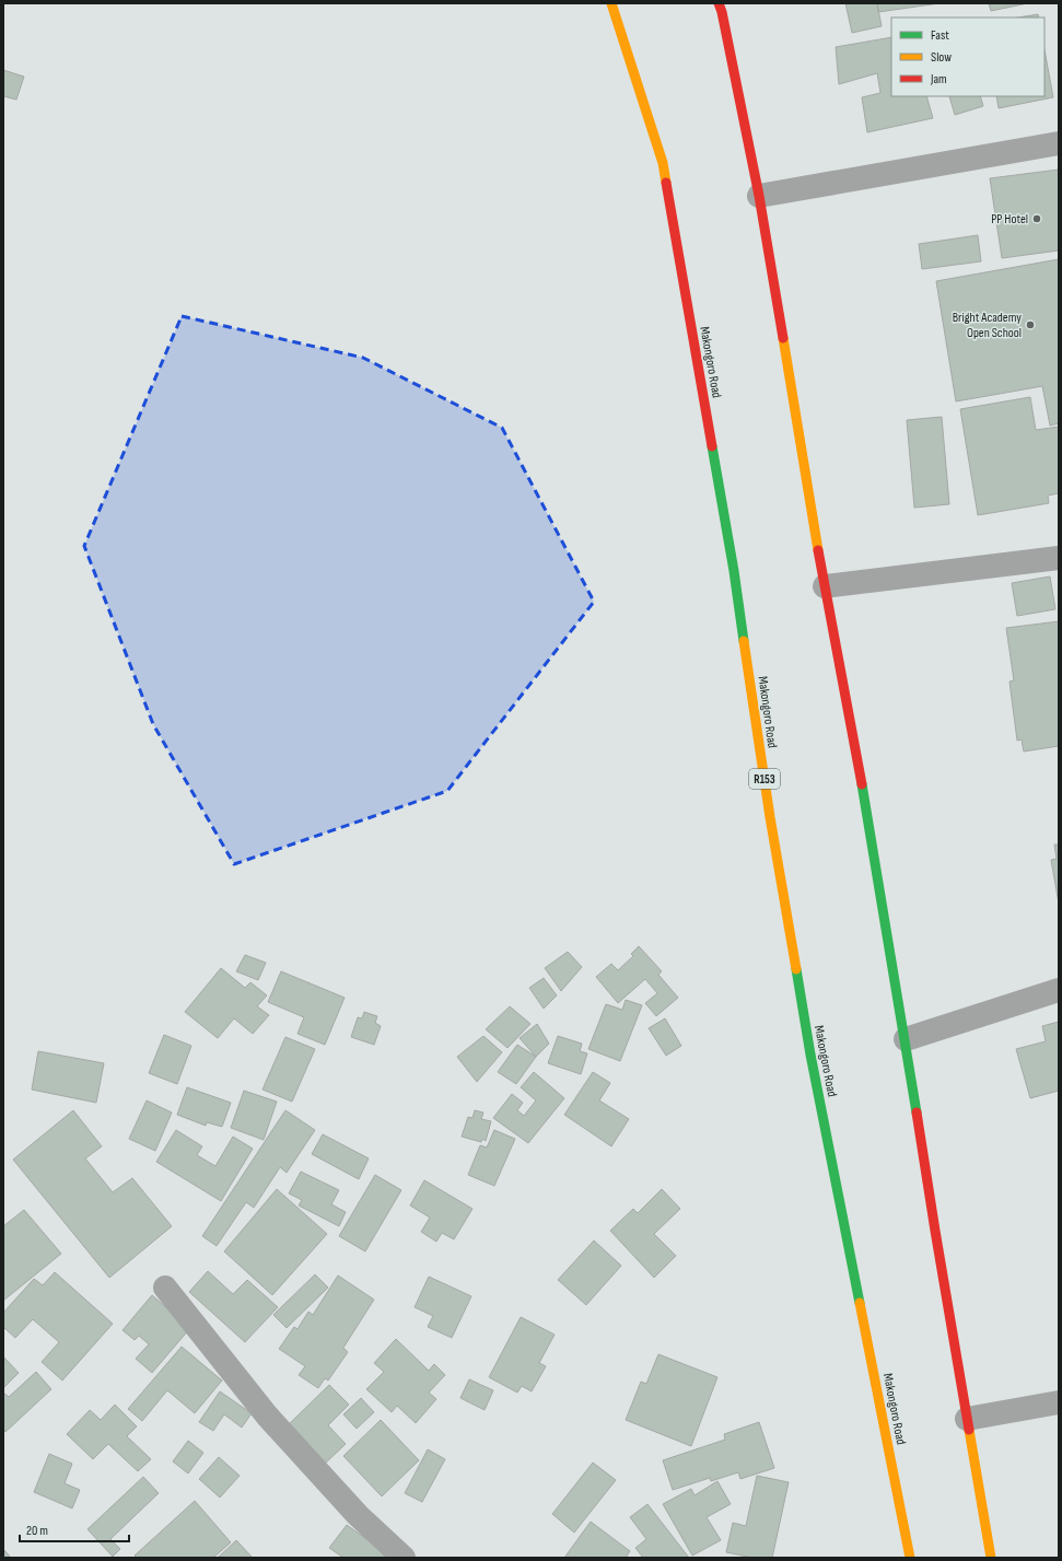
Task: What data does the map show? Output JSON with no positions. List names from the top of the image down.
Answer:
{
  "streets": {
    "main road": ["Makongoro Road", "R153"]
  },
  "places": ["PP Hotel", "Bright Academy Open School"],
  "legend": ["Fast", "Slow", "Jam"],
  "scale_bar": "20 m"
}
